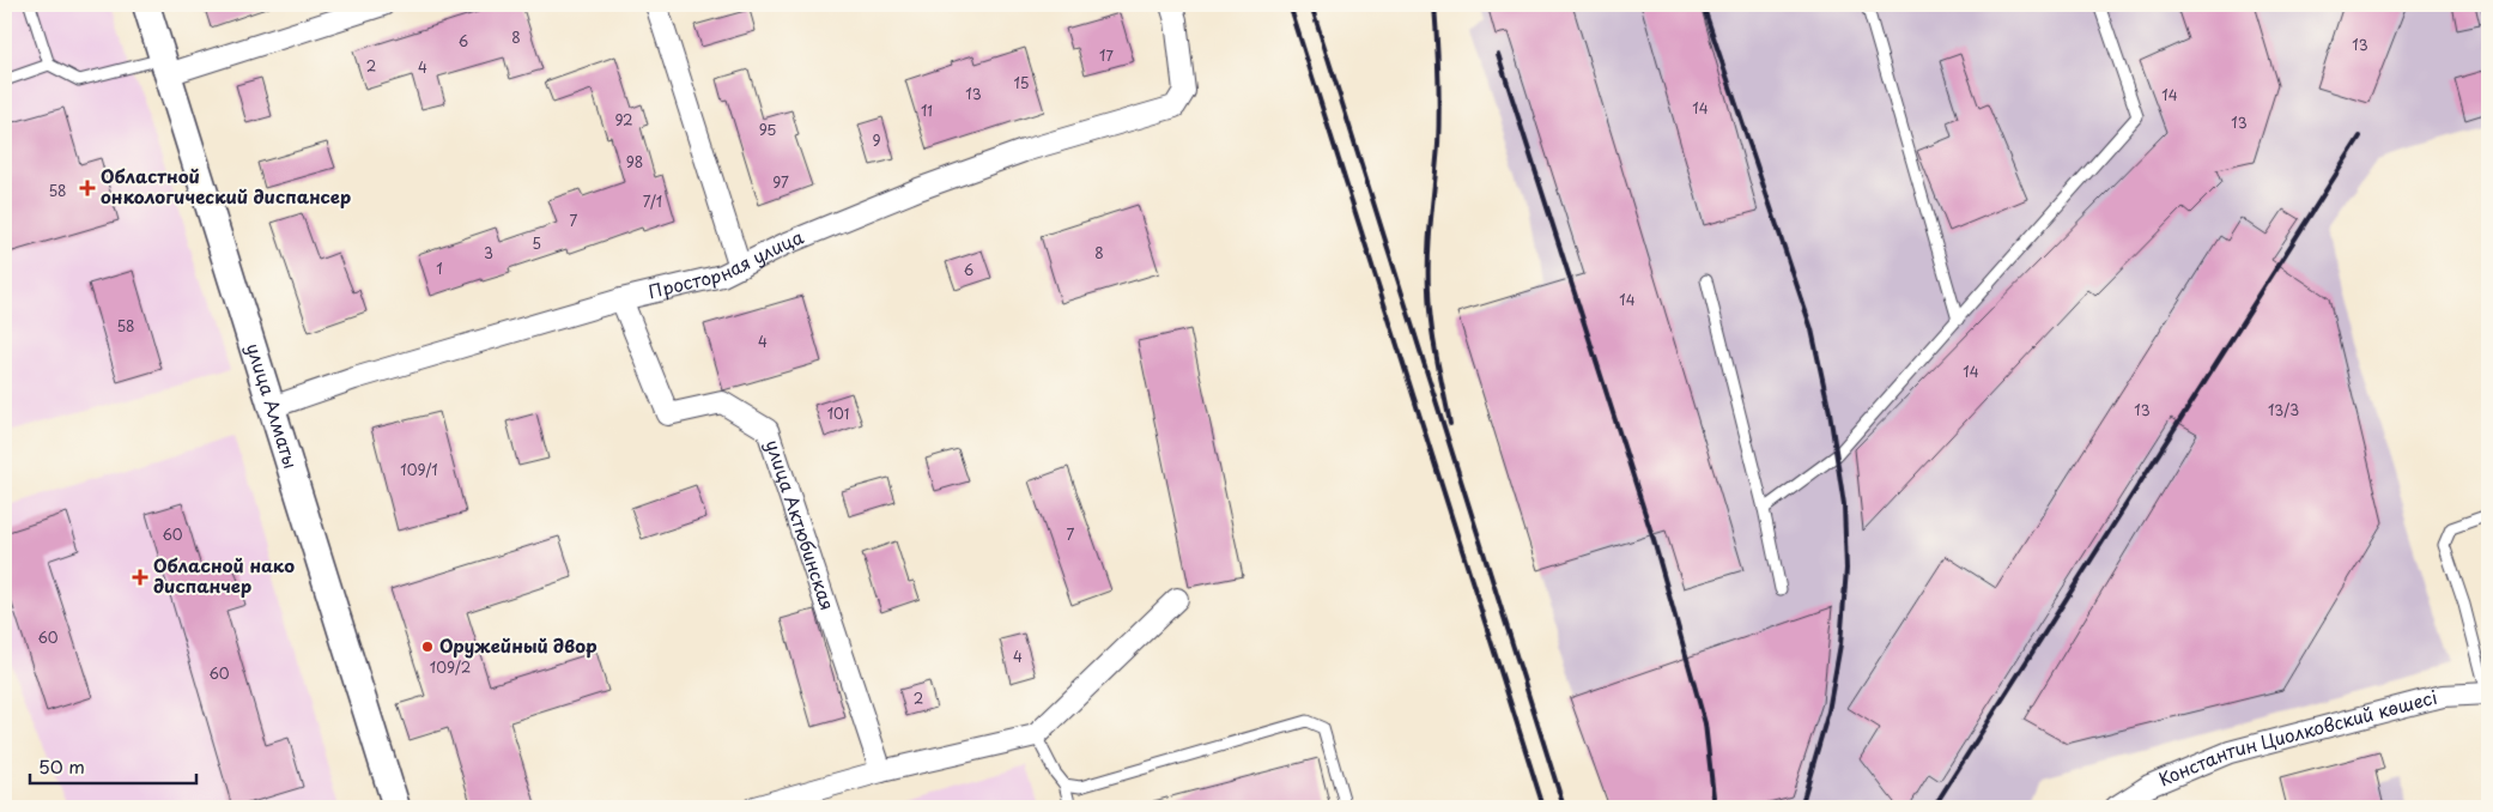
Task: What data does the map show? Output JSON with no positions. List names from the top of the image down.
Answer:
{
  "streets": {
    "street": [
      "Просторная улица",
      "улица Алматы",
      "улица Актюбинская",
      "Константин Циолковский көшесі"
    ]
  },
  "crossings": [
    ["Просторная улица", "улица Алматы"],
    ["Просторная улица", "улица Актюбинская"]
  ],
  "places": {
    "health": ["Областной онкологический диспансер", "Обласной нако диспанчер"],
    "other": ["Оружейный двор"]
  },
  "house_numbers": [
    "8",
    "6",
    "13",
    "17",
    "2",
    "4",
    "15",
    "13",
    "14",
    "14",
    "11",
    "92",
    "13",
    "95",
    "9",
    "98",
    "97",
    "58",
    "7/1",
    "7",
    "5",
    "3",
    "8",
    "1",
    "6",
    "14",
    "58",
    "4",
    "14",
    "13",
    "13/3",
    "101",
    "109/1",
    "60",
    "7",
    "60",
    "4",
    "109/2",
    "60",
    "2"
  ],
  "scale_bar": "50 m"
}
